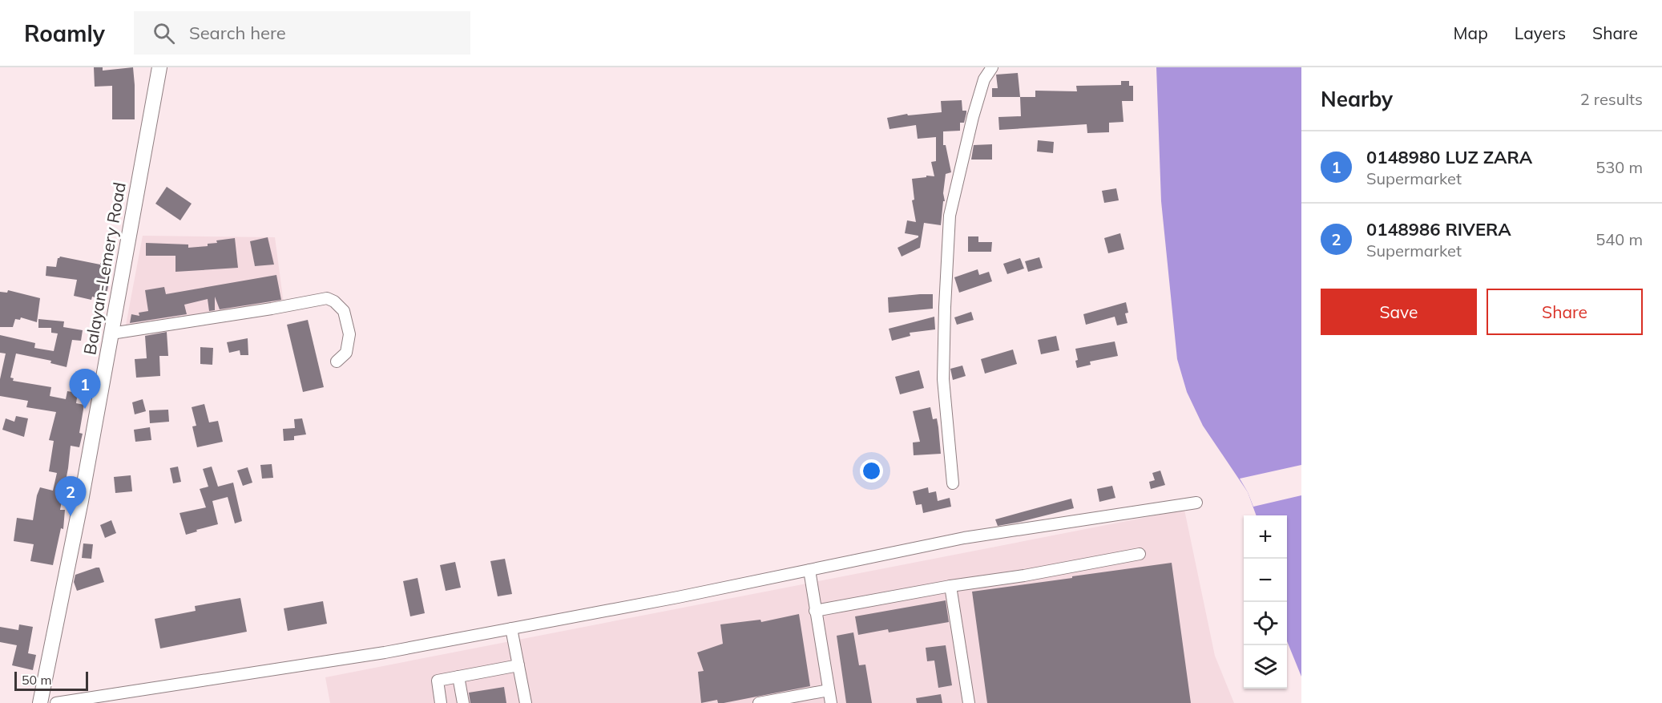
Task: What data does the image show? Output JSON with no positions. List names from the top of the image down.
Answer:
{
  "streets": {
    "main road": ["Balayan-Lemery Road"]
  },
  "scale_bar": "50 m",
  "page": {
    "header": "Roamly",
    "search": "Search here",
    "nav": ["Map", "Layers", "Share"],
    "heading": ["Nearby", "2 results"],
    "list": [
      {
        "mark": "1",
        "name": "0148980 LUZ ZARA",
        "note": "Supermarket",
        "value": "530 m"
      },
      {
        "mark": "2",
        "name": "0148986 RIVERA",
        "note": "Supermarket",
        "value": "540 m"
      }
    ],
    "buttons": ["Save", "Share"],
    "pins": ["1", "2"],
    "map_buttons": ["+", "−"],
    "scale": "50 m"
  }
}
